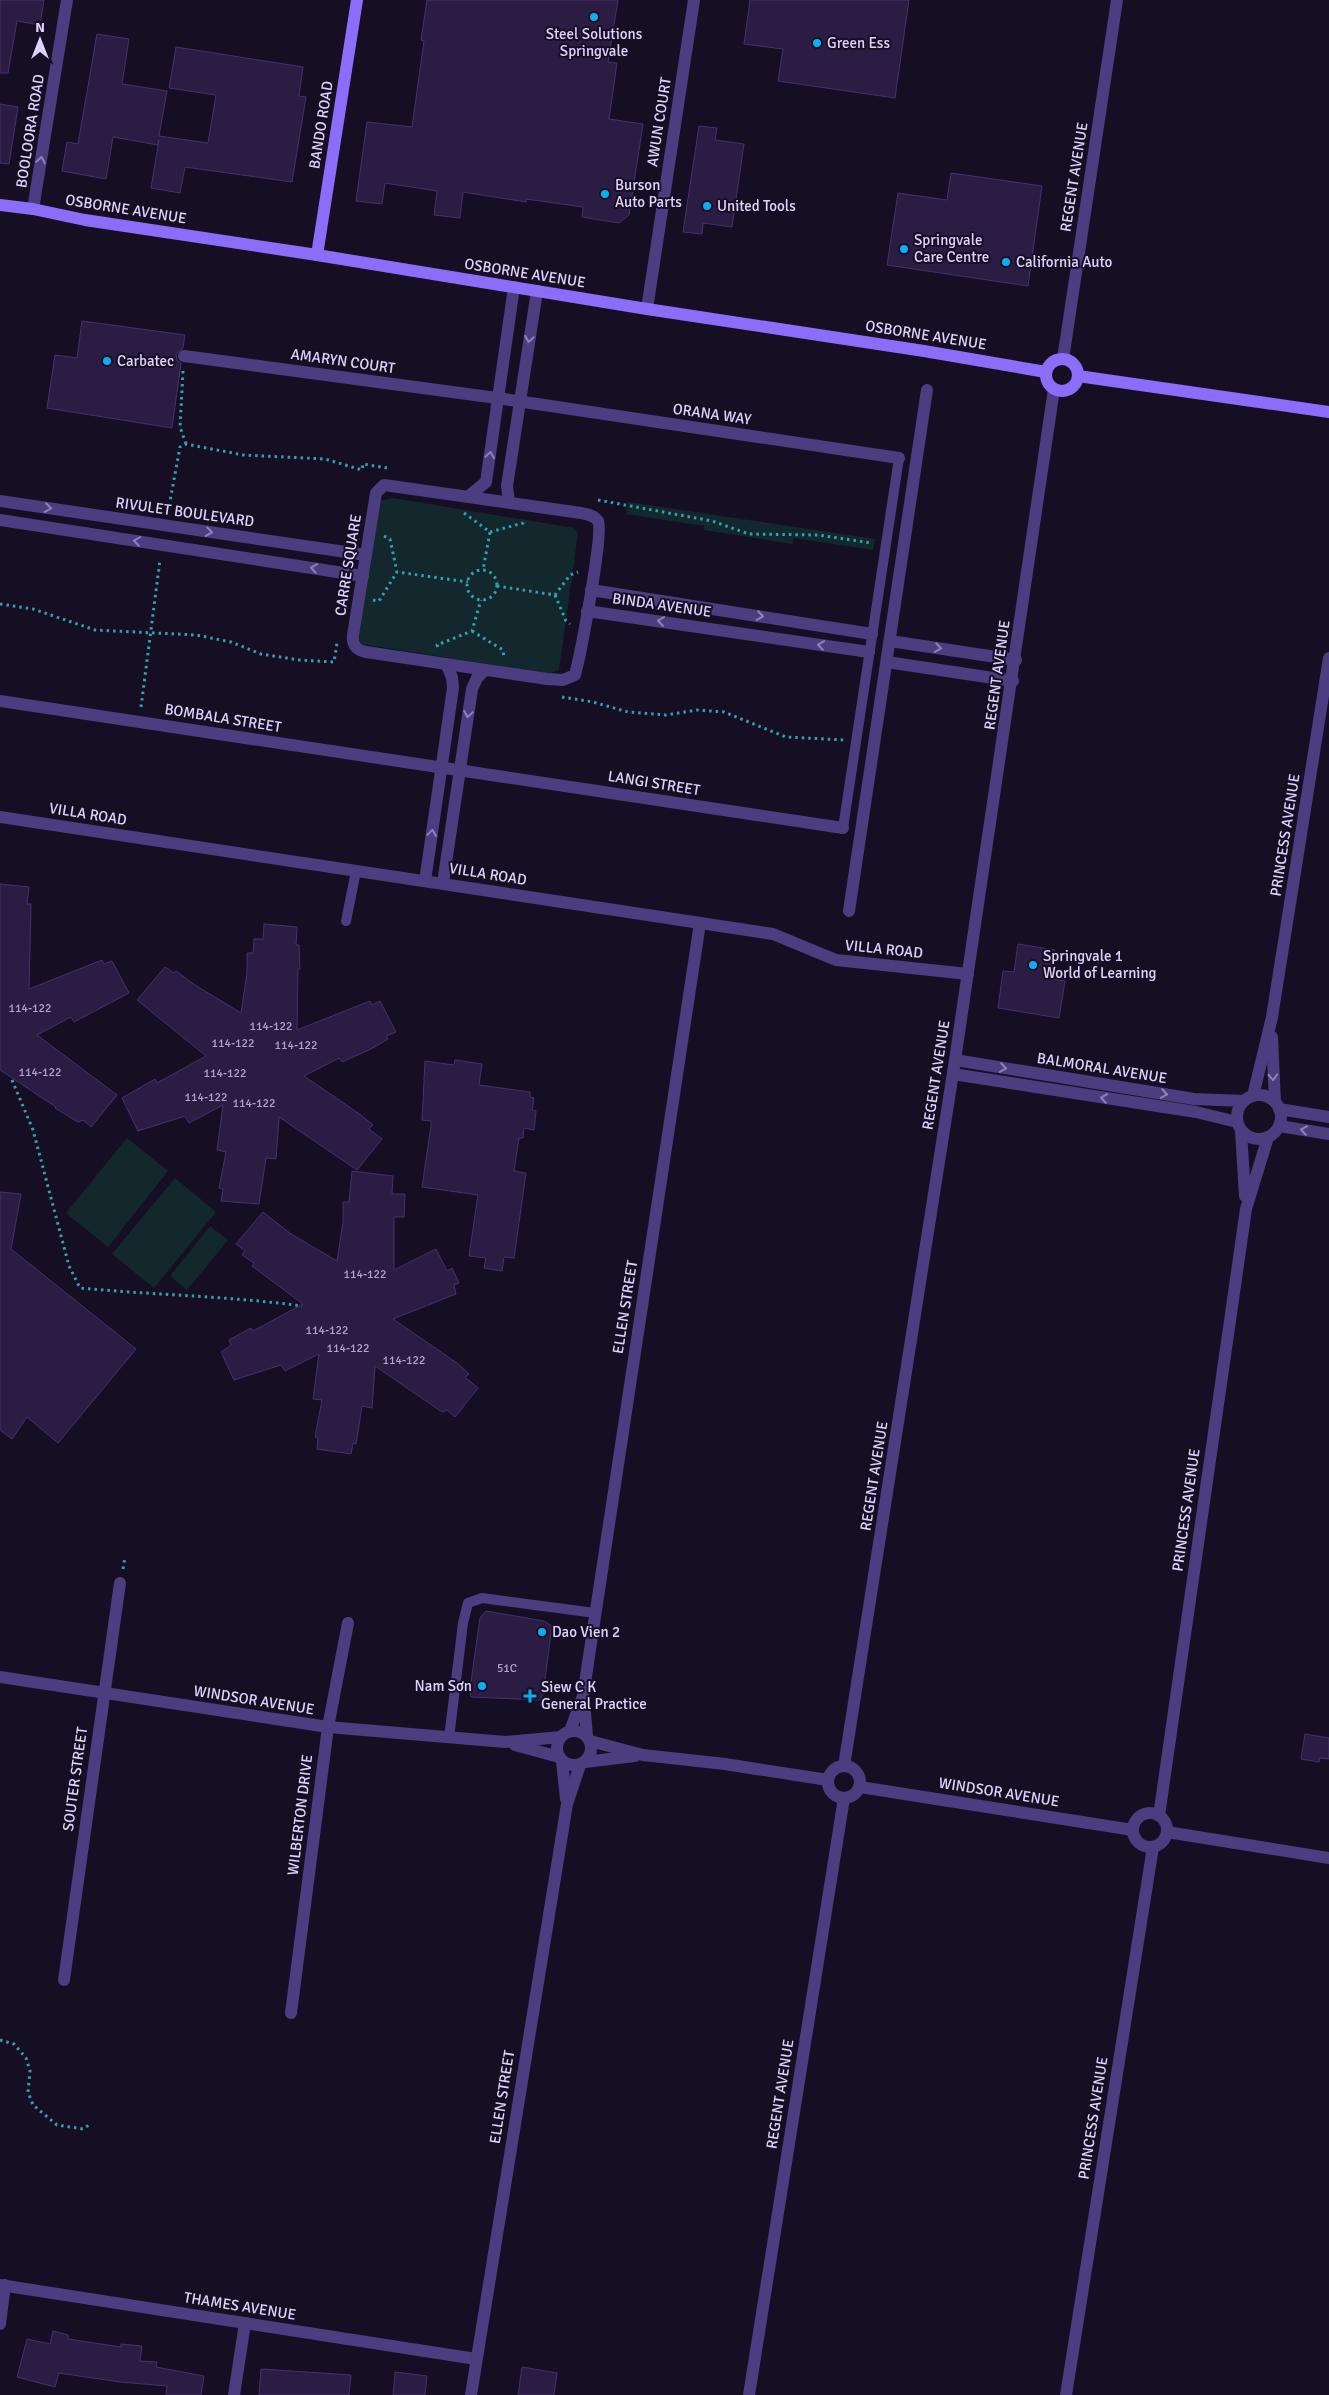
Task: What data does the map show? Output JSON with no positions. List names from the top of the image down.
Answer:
{
  "streets": {
    "main road": ["BANDO ROAD", "OSBORNE AVENUE"],
    "street": [
      "AWUN COURT",
      "BOOLOORA ROAD",
      "REGENT AVENUE",
      "AMARYN COURT",
      "ORANA WAY",
      "RIVULET BOULEVARD",
      "CARRE SQUARE",
      "BINDA AVENUE",
      "BOMBALA STREET",
      "LANGI STREET",
      "VILLA ROAD",
      "PRINCESS AVENUE",
      "BALMORAL AVENUE",
      "ELLEN STREET",
      "WINDSOR AVENUE",
      "SOUTER STREET",
      "WILBERTON DRIVE",
      "THAMES AVENUE"
    ]
  },
  "crossings": [
    ["AWUN COURT", "OSBORNE AVENUE"],
    ["BANDO ROAD", "OSBORNE AVENUE"],
    ["BOOLOORA ROAD", "OSBORNE AVENUE"],
    ["REGENT AVENUE", "OSBORNE AVENUE"],
    ["REGENT AVENUE", "VILLA ROAD"],
    ["REGENT AVENUE", "BALMORAL AVENUE"],
    ["REGENT AVENUE", "WINDSOR AVENUE"],
    ["AMARYN COURT", "ORANA WAY"],
    ["RIVULET BOULEVARD", "CARRE SQUARE"],
    ["CARRE SQUARE", "BINDA AVENUE"],
    ["BOMBALA STREET", "LANGI STREET"],
    ["VILLA ROAD", "ELLEN STREET"],
    ["PRINCESS AVENUE", "BALMORAL AVENUE"],
    ["PRINCESS AVENUE", "WINDSOR AVENUE"],
    ["ELLEN STREET", "WINDSOR AVENUE"],
    ["ELLEN STREET", "THAMES AVENUE"],
    ["WINDSOR AVENUE", "SOUTER STREET"],
    ["WINDSOR AVENUE", "WILBERTON DRIVE"]
  ],
  "one_way": ["BOOLOORA ROAD"],
  "places": {
    "other": [
      "Steel Solutions Springvale",
      "Green Ess",
      "Burson Auto Parts",
      "United Tools",
      "Springvale Care Centre",
      "California Auto",
      "Carbatec",
      "Springvale 1 World of Learning",
      "Dao Vien 2",
      "Nam Sơn"
    ],
    "health": ["Siew C K General Practice"]
  },
  "house_numbers": [
    "114-122",
    "114-122",
    "114-122",
    "114-122",
    "114-122",
    "114-122",
    "114-122",
    "114-122",
    "114-122",
    "114-122",
    "114-122",
    "114-122",
    "51C"
  ],
  "north": "top"
}
